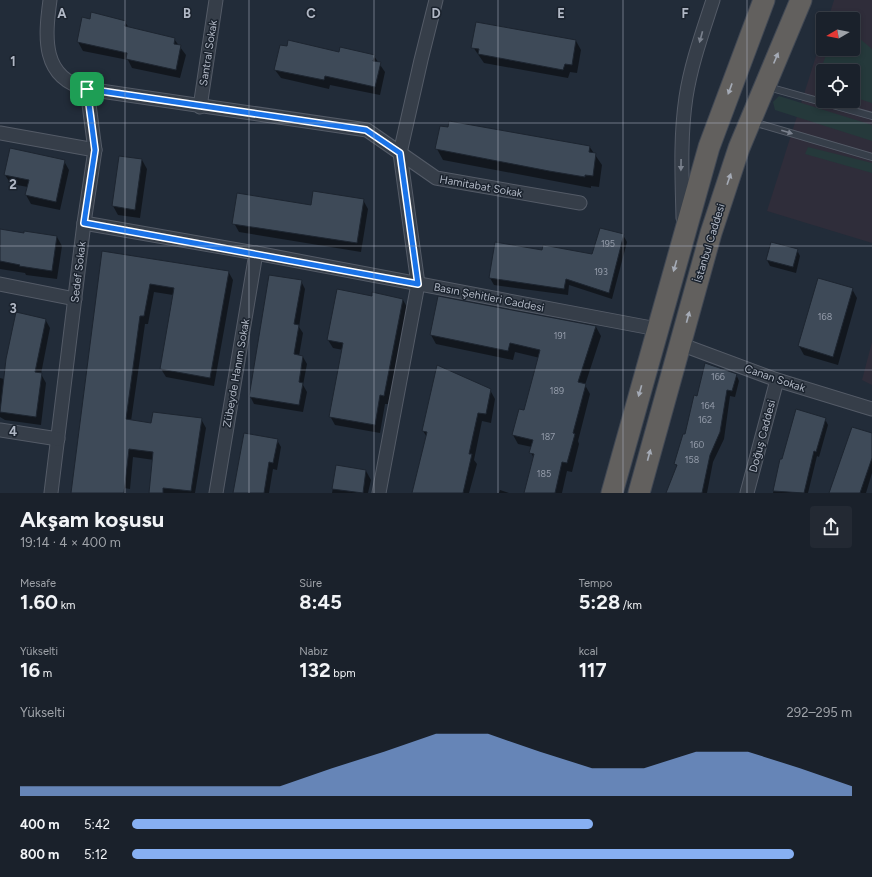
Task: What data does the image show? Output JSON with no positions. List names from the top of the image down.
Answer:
{
  "streets": {
    "highway": ["İstanbul Caddesi"],
    "street": [
      "Santral Sokak",
      "Hamitabat Sokak",
      "Sedef Sokak",
      "Basın Şehitleri Caddesi",
      "Zübeyde Hanım Sokak",
      "Canan Sokak",
      "Doğuş Caddesi"
    ]
  },
  "crossings": [
    ["Santral Sokak", "Hamitabat Sokak"],
    ["Hamitabat Sokak", "Sedef Sokak"],
    ["İstanbul Caddesi", "Canan Sokak"],
    ["Sedef Sokak", "Basın Şehitleri Caddesi"],
    ["Basın Şehitleri Caddesi", "Zübeyde Hanım Sokak"],
    ["Canan Sokak", "Doğuş Caddesi"]
  ],
  "house_numbers": [
    "195",
    "193",
    "168",
    "191",
    "166",
    "189",
    "164",
    "162",
    "187",
    "160",
    "158",
    "185"
  ],
  "north": "left",
  "page": {
    "heading": ["Akşam koşusu", "19:14 · 4 × 400 m"],
    "stats": [
      ["Mesafe", "1.60 km"],
      ["Süre", "8:45"],
      ["Tempo", "5:28 /km"],
      ["Yükselti", "16 m"],
      ["Nabız", "132 bpm"],
      ["kcal", "117"]
    ],
    "chart": ["Yükselti", "292–295 m"],
    "list": [
      {
        "name": "400 m",
        "note": "5:42"
      },
      {
        "name": "800 m",
        "note": "5:12"
      }
    ]
  },
  "grid": {
    "columns": [
      "A",
      "B",
      "C",
      "D",
      "E",
      "F"
    ],
    "rows": [
      "1",
      "2",
      "3",
      "4"
    ]
  }
}
